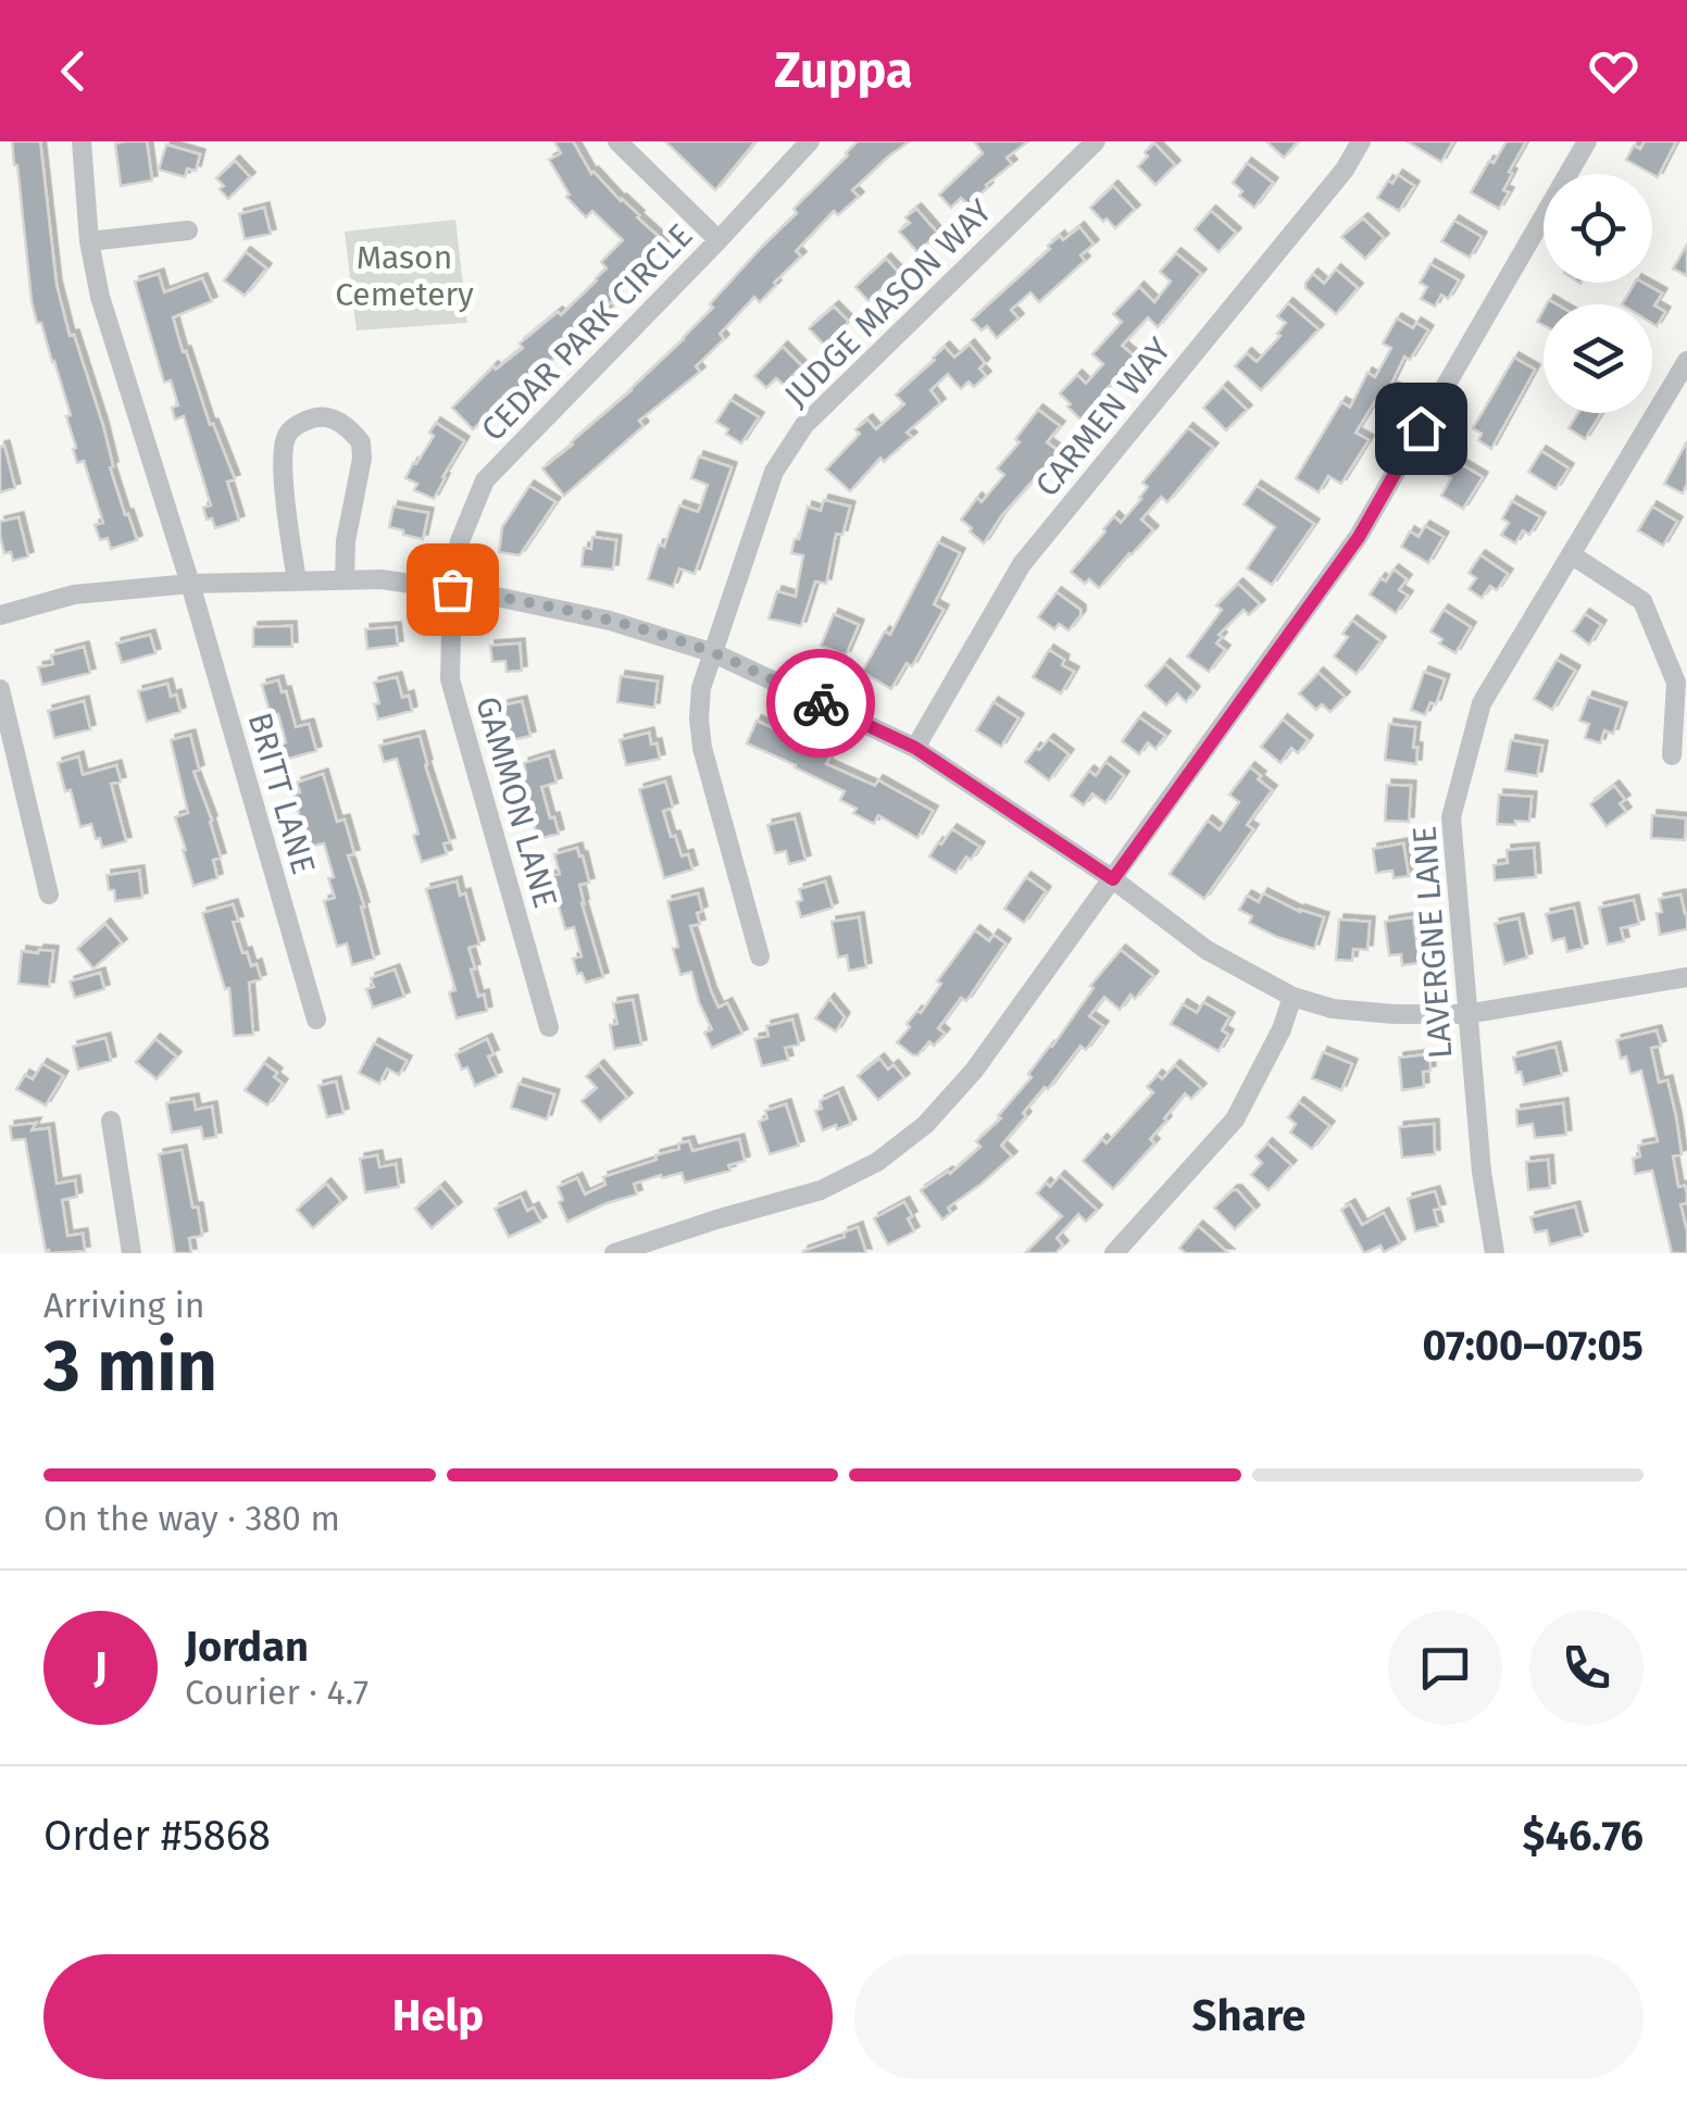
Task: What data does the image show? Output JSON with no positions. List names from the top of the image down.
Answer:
{
  "streets": {
    "street": [
      "JUDGE MASON WAY",
      "CEDAR PARK CIRCLE",
      "CARMEN WAY",
      "BRITT LANE",
      "GAMMON LANE",
      "LAVERGNE LANE"
    ]
  },
  "crossings": [
    ["CEDAR PARK CIRCLE", "GAMMON LANE"]
  ],
  "parks": ["Mason Cemetery"],
  "page": {
    "header": "Zuppa",
    "heading": ["3 min", "Arriving in", "07:00–07:05"],
    "panel": [
      "Jordan",
      "Courier · 4.7",
      "Order #5868",
      "$46.76"
    ],
    "bar": "On the way · 380 m",
    "round": "J",
    "buttons": ["Help", "Share"]
  }
}
